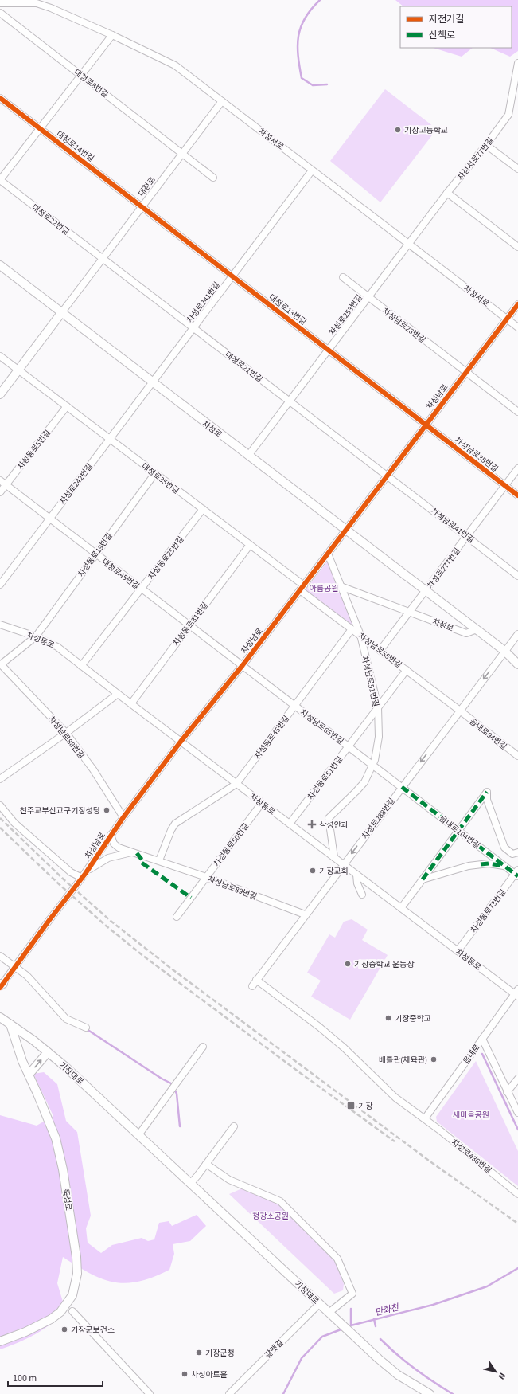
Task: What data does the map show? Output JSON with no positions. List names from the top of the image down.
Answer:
{
  "streets": {
    "main road": [
      "대청로",
      "차성로",
      "기장대로",
      "죽성로"
    ],
    "street": [
      "대청로8번길",
      "차성서로",
      "대청로14번길",
      "차성서로77번길",
      "대청로22번길",
      "차성로241번길",
      "대청로13번길",
      "차성로253번길",
      "차성남로28번길",
      "대청로21번길",
      "차성남로",
      "차성동로5번길",
      "차성남로35번길",
      "대청로35번길",
      "차성로242번길",
      "차성남로41번길",
      "차성동로19번길",
      "차성동로25번길",
      "차성로277번길",
      "대청로45번길",
      "차성동로31번길",
      "차성동로",
      "차성남로55번길",
      "차성남로51번길",
      "차성남로65번길",
      "읍내로94번길",
      "차성남로88번길",
      "차성동로45번길",
      "차성동로51번길",
      "차성로288번길",
      "읍내로104번길",
      "차성동로50번길",
      "차성남로89번길",
      "차성동로73번길",
      "읍내로",
      "차성로436번길",
      "갈맷길"
    ]
  },
  "crossings": [
    ["대청로8번길", "대청로"],
    ["차성서로", "차성서로77번길"],
    ["차성서로", "대청로"],
    ["차성서로", "차성로241번길"],
    ["차성서로", "차성로253번길"],
    ["차성서로", "차성남로"],
    ["대청로14번길", "대청로"],
    ["대청로14번길", "대청로13번길"],
    ["차성서로77번길", "차성로253번길"],
    ["대청로", "대청로22번길"],
    ["대청로", "대청로13번길"],
    ["대청로", "대청로21번길"],
    ["대청로", "차성로"],
    ["대청로", "대청로35번길"],
    ["대청로22번길", "대청로21번길"],
    ["차성로241번길", "대청로13번길"],
    ["차성로241번길", "대청로21번길"],
    ["차성로241번길", "차성로"],
    ["차성로241번길", "차성로242번길"],
    ["대청로13번길", "차성로253번길"],
    ["대청로13번길", "차성남로"],
    ["대청로13번길", "차성남로35번길"],
    ["차성로253번길", "차성남로28번길"],
    ["차성로253번길", "대청로21번길"],
    ["차성로253번길", "차성로"],
    ["차성남로28번길", "차성남로"],
    ["대청로21번길", "차성남로"],
    ["대청로21번길", "차성남로41번길"],
    ["차성남로", "차성로"],
    ["차성남로", "차성남로35번길"],
    ["차성남로", "대청로35번길"],
    ["차성남로", "차성남로41번길"],
    ["차성남로", "대청로45번길"],
    ["차성남로", "차성동로"],
    ["차성남로", "차성남로55번길"],
    ["차성남로", "차성남로51번길"],
    ["차성남로", "차성남로65번길"],
    ["차성남로", "차성남로88번길"],
    ["차성남로", "차성남로89번길"],
    ["차성로", "차성로242번길"],
    ["차성로", "차성로277번길"],
    ["차성로", "차성로288번길"],
    ["차성동로5번길", "대청로35번길"],
    ["차성동로5번길", "대청로45번길"],
    ["차성남로35번길", "차성로277번길"],
    ["대청로35번길", "차성로242번길"],
    ["대청로35번길", "차성동로19번길"],
    ["대청로35번길", "차성동로25번길"],
    ["대청로35번길", "차성동로31번길"],
    ["대청로35번길", "차성남로55번길"],
    ["차성로242번길", "대청로45번길"],
    ["차성남로41번길", "차성로277번길"],
    ["차성동로19번길", "대청로45번길"],
    ["차성동로19번길", "차성동로"],
    ["차성동로19번길", "차성남로88번길"],
    ["차성동로25번길", "대청로45번길"],
    ["차성동로25번길", "차성동로"],
    ["대청로45번길", "차성동로31번길"],
    ["대청로45번길", "차성남로65번길"],
    ["차성동로31번길", "차성동로"],
    ["차성동로", "차성남로51번길"],
    ["차성동로", "차성동로45번길"],
    ["차성동로", "차성동로51번길"],
    ["차성동로", "차성로288번길"],
    ["차성동로", "차성동로50번길"],
    ["차성동로", "차성동로73번길"],
    ["차성동로", "읍내로"],
    ["차성남로55번길", "차성남로51번길"],
    ["차성남로55번길", "읍내로94번길"],
    ["차성남로55번길", "차성동로45번길"],
    ["차성남로55번길", "차성동로51번길"],
    ["차성남로55번길", "차성로288번길"],
    ["차성남로51번길", "차성남로65번길"],
    ["차성남로51번길", "차성동로51번길"],
    ["차성남로65번길", "차성동로45번길"],
    ["차성남로65번길", "차성동로51번길"],
    ["차성남로65번길", "차성로288번길"],
    ["차성남로65번길", "읍내로104번길"],
    ["읍내로94번길", "차성로288번길"],
    ["차성로288번길", "읍내로104번길"],
    ["차성로288번길", "차성남로89번길"],
    ["차성로288번길", "차성로436번길"],
    ["읍내로104번길", "차성동로73번길"],
    ["차성동로50번길", "차성남로89번길"],
    ["읍내로", "차성로436번길"],
    ["기장대로", "죽성로"],
    ["기장대로", "갈맷길"]
  ],
  "one_way": ["차성로288번길"],
  "water": ["만화천"],
  "parks": ["아름공원", "새마을공원", "청강소공원"],
  "places": {
    "other": [
      "기장고등학교",
      "천주교부산교구기장성당",
      "기장교회",
      "기장중학교 운동장",
      "기장중학교",
      "베틀관(체육관)",
      "기장군보건소",
      "기장군청",
      "차성아트홀"
    ],
    "health": ["삼성안과"],
    "transit": ["기장"]
  },
  "legend": ["자전거길", "산책로"],
  "scale_bar": "100 m",
  "north": "bottom right"
}
